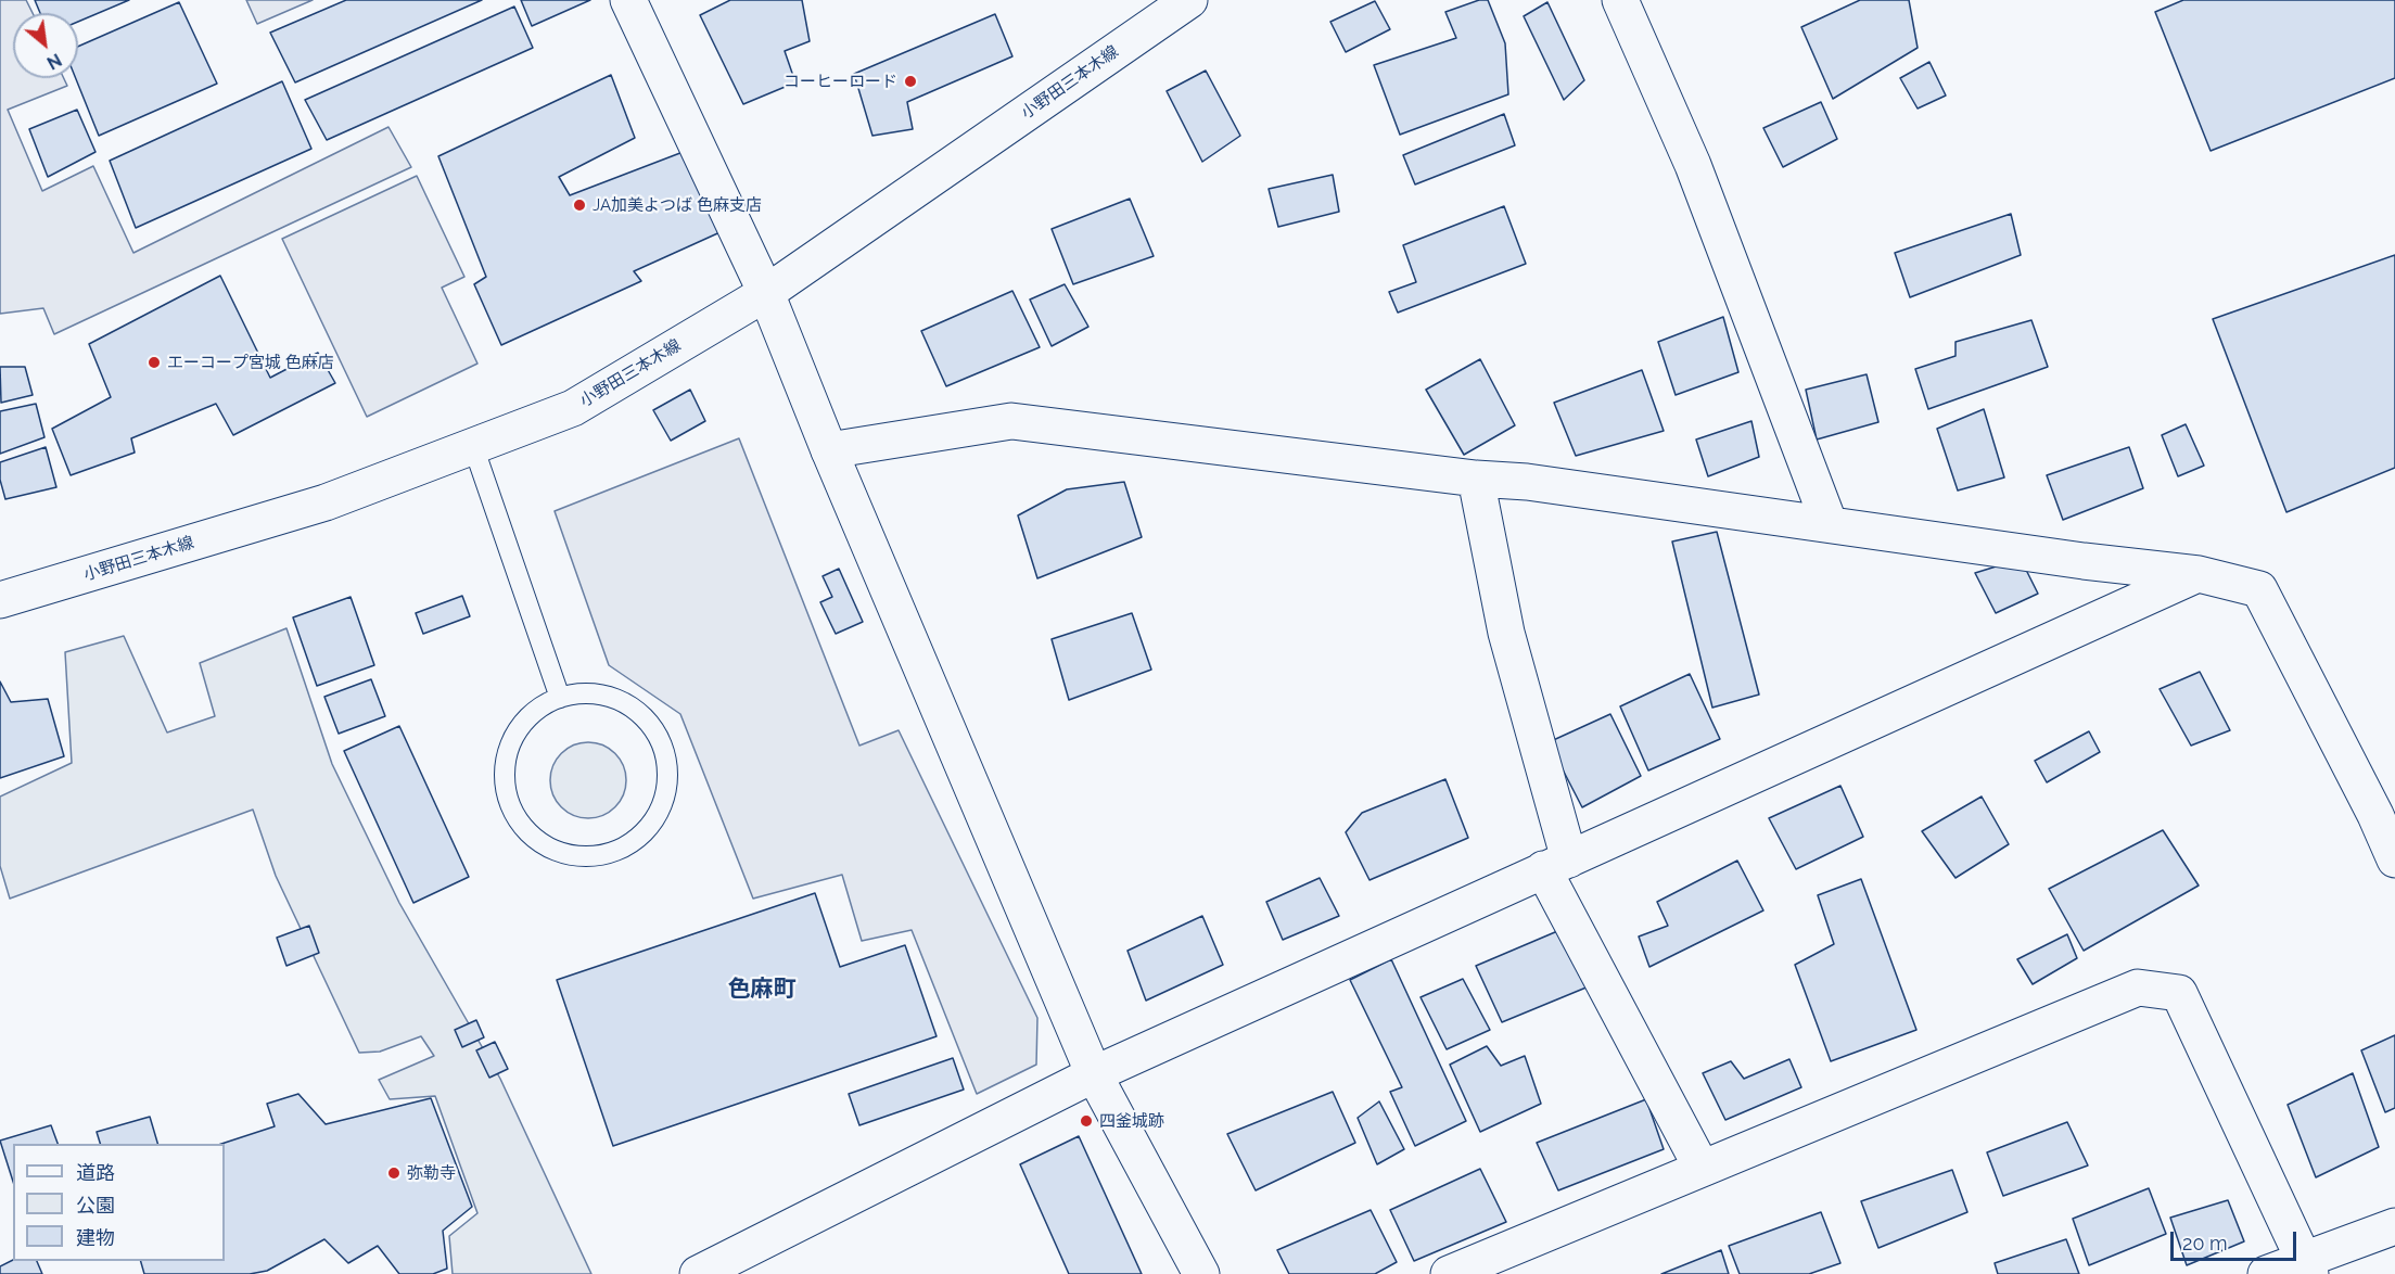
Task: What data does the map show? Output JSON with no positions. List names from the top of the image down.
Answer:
{
  "streets": {
    "street": ["小野田三本木線"]
  },
  "districts": ["色麻町"],
  "places": [
    "コーヒーロード",
    "JA加美よつば 色麻支店",
    "エーコープ宮城 色麻店",
    "四釜城跡",
    "弥勒寺"
  ],
  "legend": ["道路", "公園", "建物"],
  "scale_bar": "20 m",
  "north": "bottom right"
}
